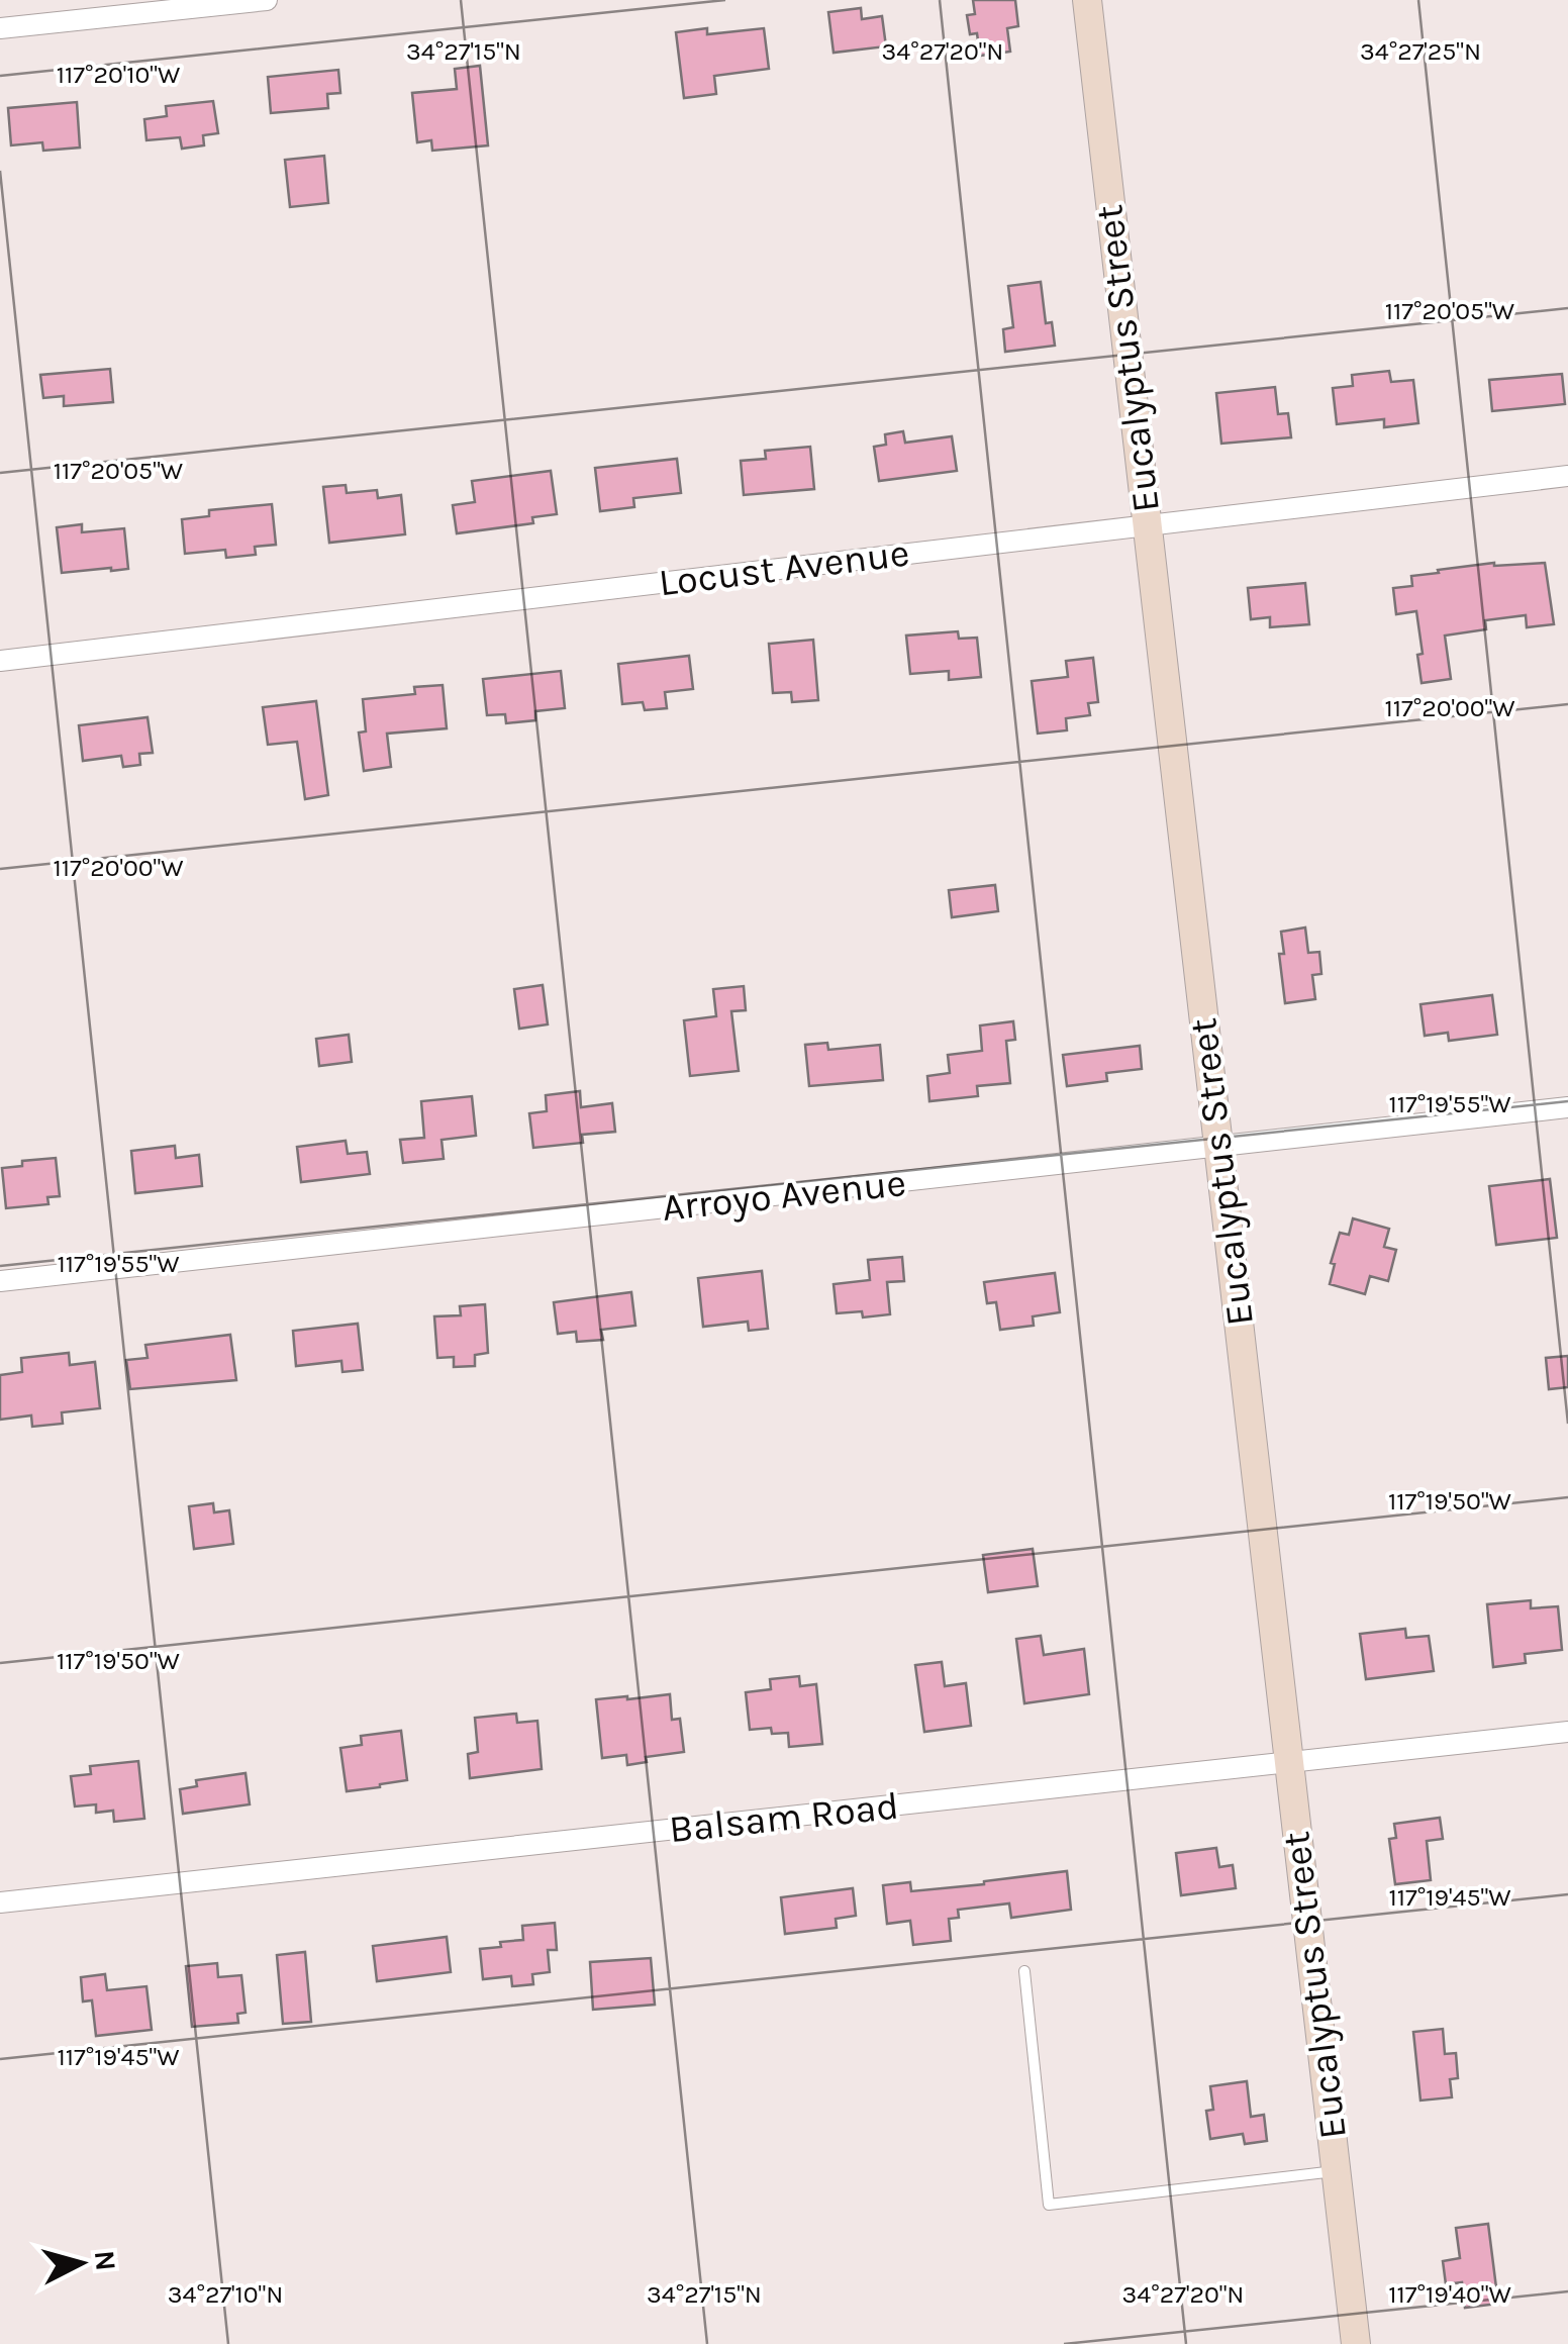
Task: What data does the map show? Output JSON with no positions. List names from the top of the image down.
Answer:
{
  "streets": {
    "main road": ["Eucalyptus Street"],
    "street": ["Locust Avenue", "Arroyo Avenue", "Balsam Road"]
  },
  "crossings": [
    ["Eucalyptus Street", "Locust Avenue"],
    ["Eucalyptus Street", "Arroyo Avenue"],
    ["Eucalyptus Street", "Balsam Road"]
  ],
  "north": "right",
  "coordinates": [
    "34°27'15\"N",
    "34°27'20\"N",
    "34°27'25\"N",
    "117°20'10\"W",
    "117°20'05\"W",
    "117°20'00\"W",
    "117°19'55\"W",
    "117°19'50\"W",
    "117°19'45\"W",
    "34°27'10\"N",
    "117°19'40\"W"
  ]
}
